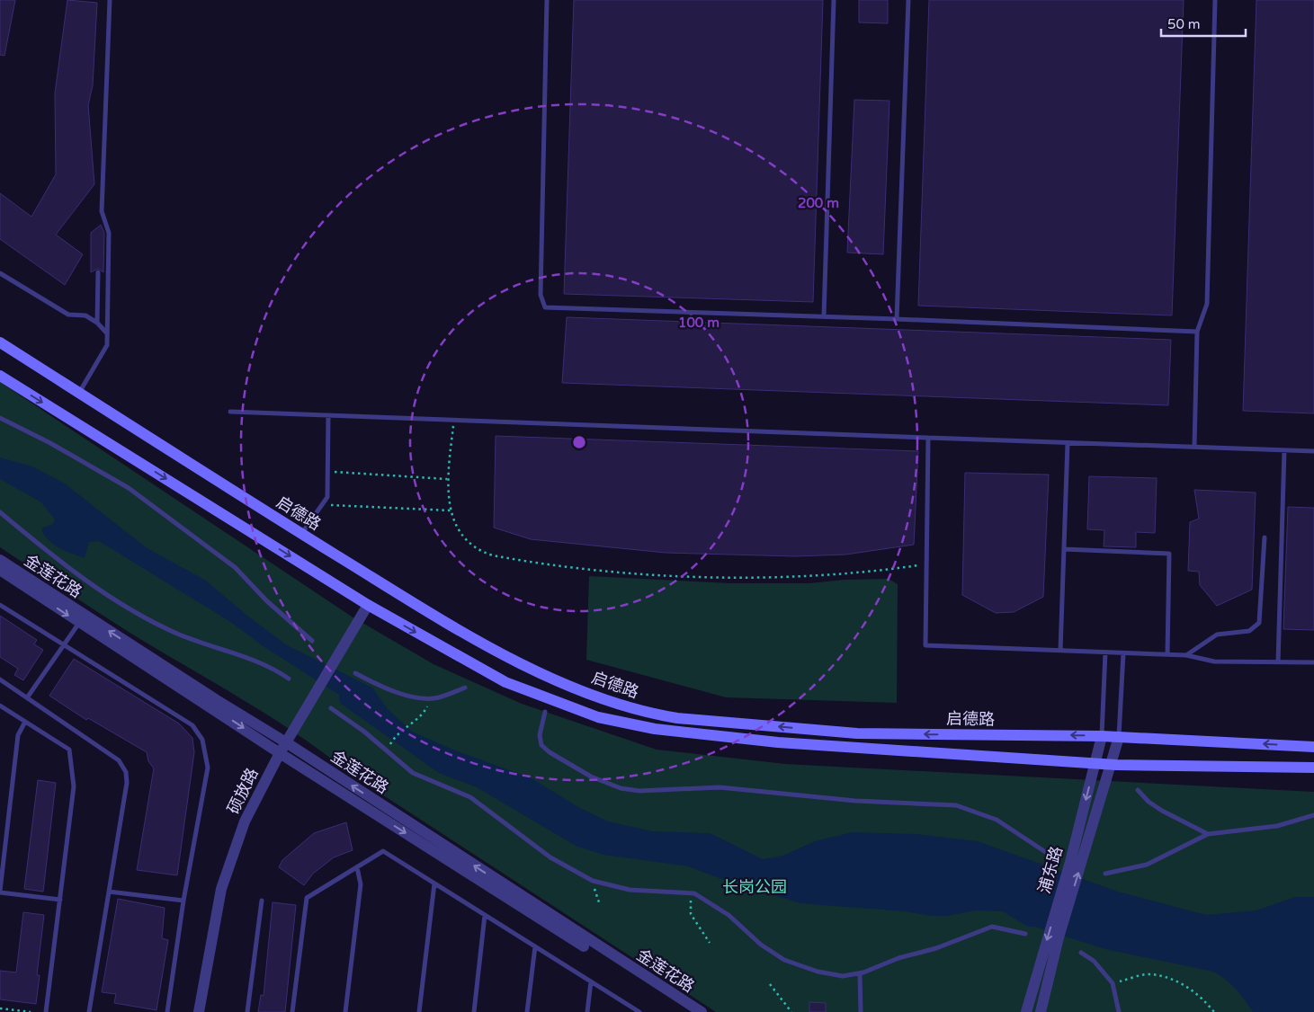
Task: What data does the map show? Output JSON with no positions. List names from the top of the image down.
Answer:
{
  "streets": {
    "main road": ["启德路"],
    "street": ["金莲花路", "硕放路", "浦东路"]
  },
  "crossings": [
    ["启德路", "硕放路"],
    ["启德路", "浦东路"],
    ["金莲花路", "硕放路"]
  ],
  "parks": ["长岗公园"],
  "scale_bar": "50 m",
  "rings": ["200 m", "100 m"]
}
